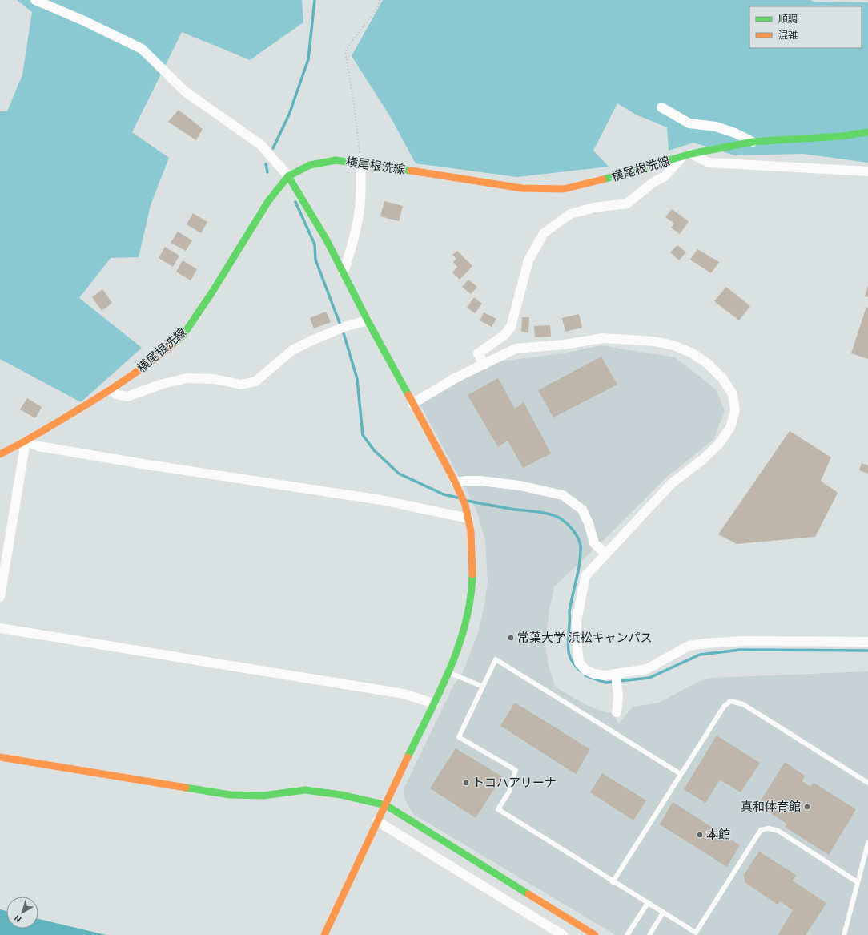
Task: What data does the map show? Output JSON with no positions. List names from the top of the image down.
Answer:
{
  "streets": {
    "street": ["横尾根洗線"]
  },
  "places": [
    "常葉大学 浜松キャンパス",
    "トコハアリーナ",
    "真和体育館",
    "本館"
  ],
  "legend": ["順調", "混雑"],
  "north": "bottom left"
}
